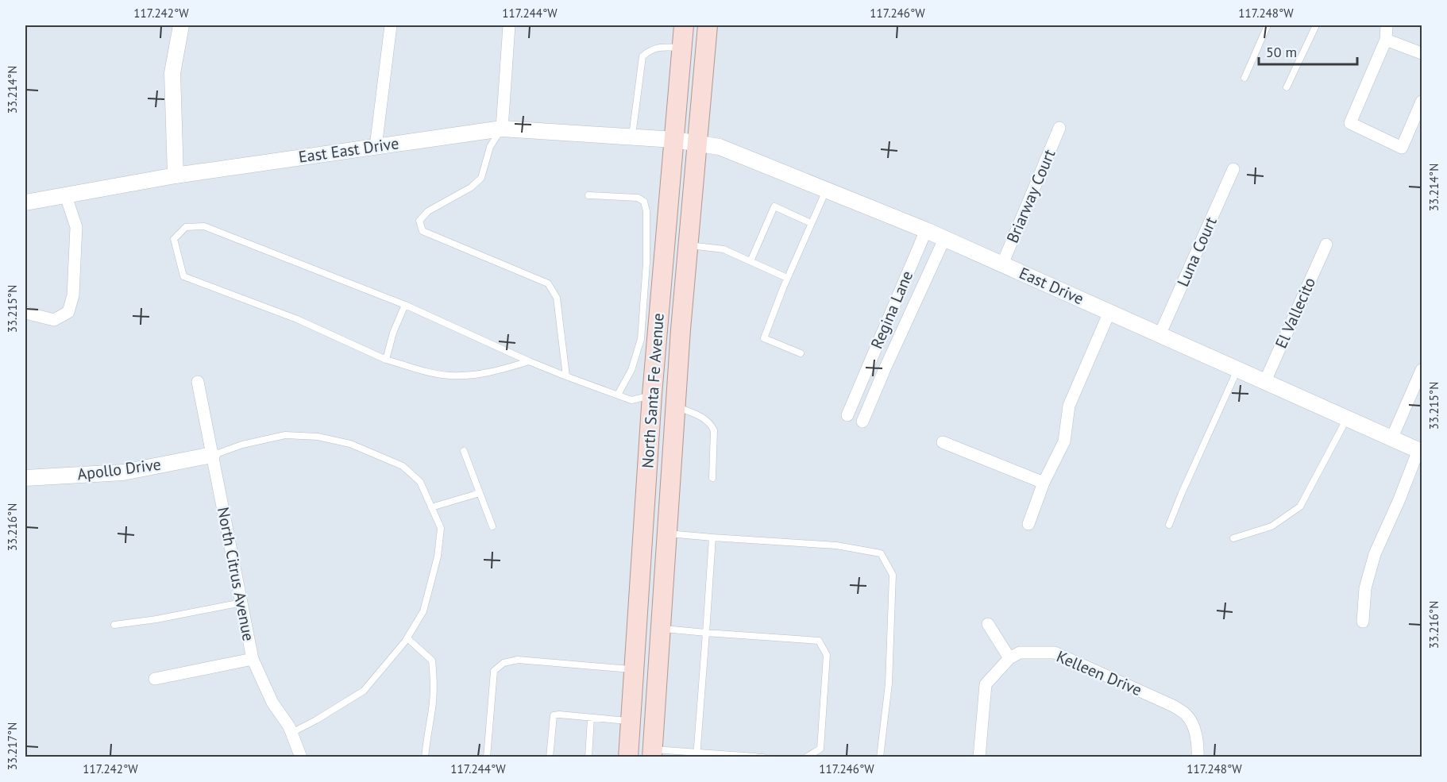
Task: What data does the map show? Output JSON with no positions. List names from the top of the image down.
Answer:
{
  "streets": {
    "main road": ["North Santa Fe Avenue"],
    "street": [
      "East East Drive",
      "Briarway Court",
      "Luna Court",
      "East Drive",
      "Regina Lane",
      "El Vallecito",
      "Apollo Drive",
      "North Citrus Avenue",
      "Kelleen Drive"
    ]
  },
  "crossings": [
    ["East East Drive", "East Drive"],
    ["East East Drive", "North Santa Fe Avenue"],
    ["Briarway Court", "East Drive"],
    ["Luna Court", "East Drive"],
    ["East Drive", "Regina Lane"],
    ["East Drive", "El Vallecito"],
    ["East Drive", "North Santa Fe Avenue"],
    ["Apollo Drive", "North Citrus Avenue"]
  ],
  "scale_bar": "50 m",
  "coordinates": [
    "117.242°W",
    "117.244°W",
    "117.246°W",
    "117.248°W",
    "33.214°N",
    "33.215°N",
    "33.216°N",
    "33.217°N"
  ]
}
